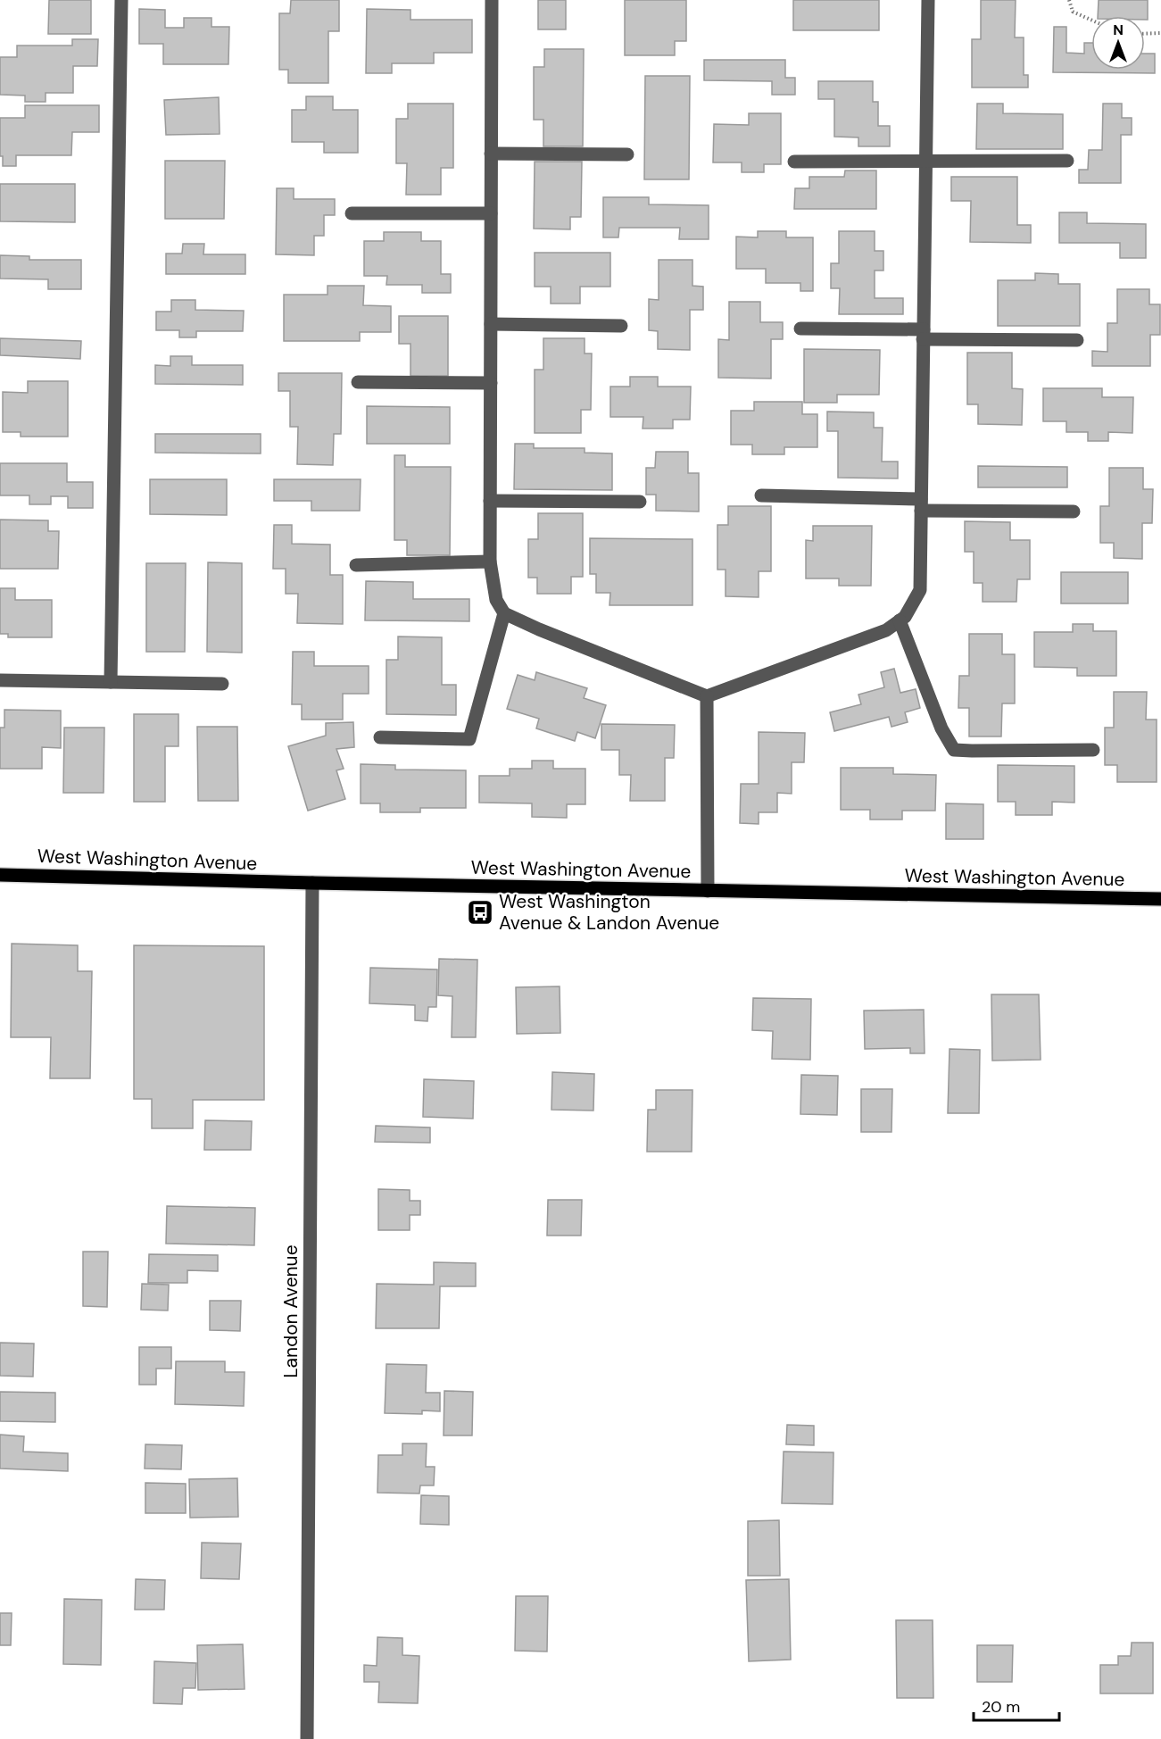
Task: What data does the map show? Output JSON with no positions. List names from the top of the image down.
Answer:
{
  "streets": {
    "main road": ["West Washington Avenue"],
    "street": ["Landon Avenue"]
  },
  "crossings": [
    ["West Washington Avenue", "Landon Avenue"]
  ],
  "places": {
    "bus stop": ["West Washington Avenue & Landon Avenue"]
  },
  "scale_bar": "20 m",
  "north": "top"
}
